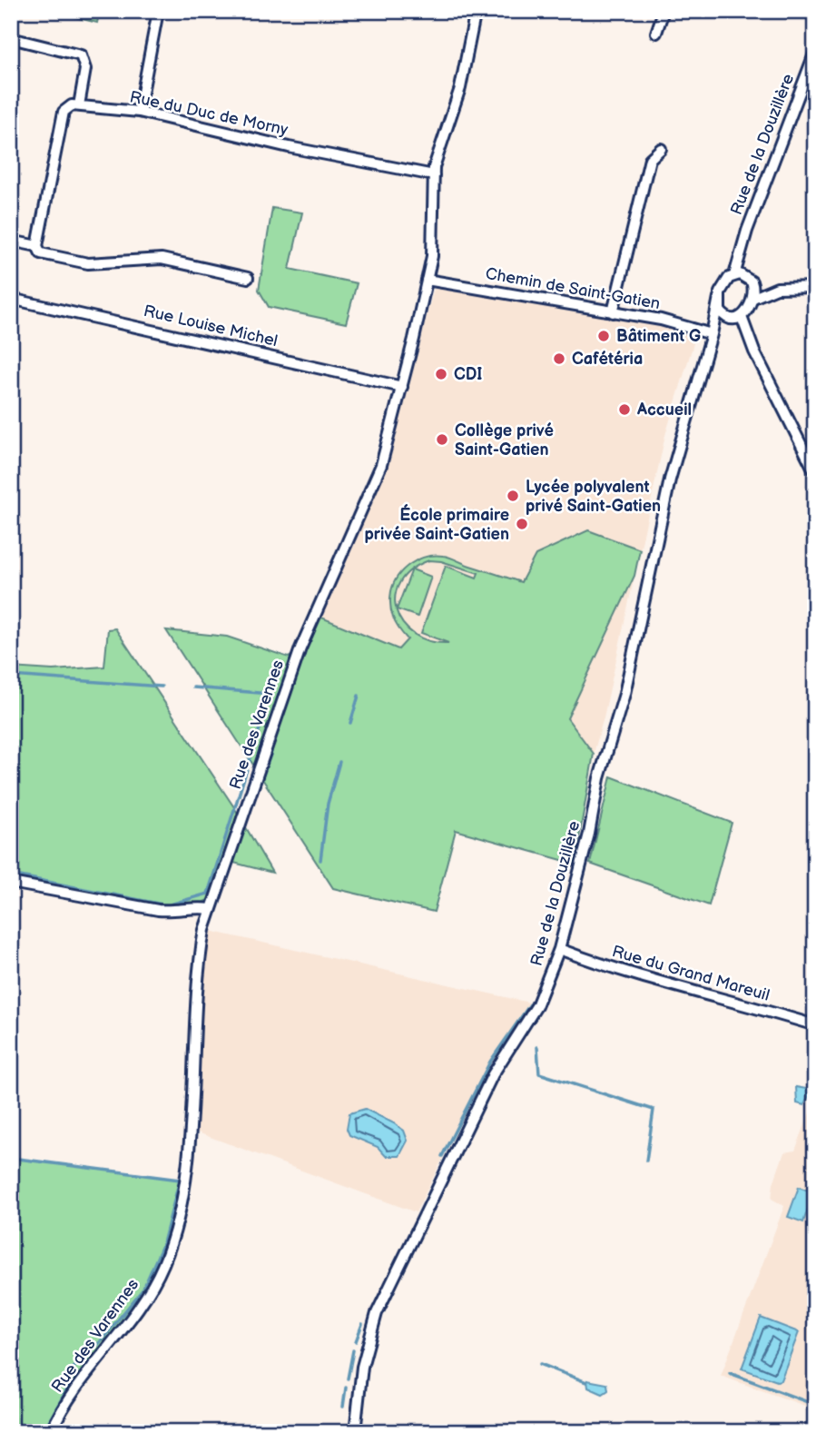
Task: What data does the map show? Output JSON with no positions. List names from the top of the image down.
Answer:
{
  "streets": {
    "street": [
      "Rue du Duc de Morny",
      "Rue de la Douzillère",
      "Chemin de Saint-Gatien",
      "Rue Louise Michel",
      "Rue des Varennes",
      "Rue du Grand Mareuil"
    ]
  },
  "crossings": [
    ["Rue du Duc de Morny", "Rue des Varennes"],
    ["Rue de la Douzillère", "Chemin de Saint-Gatien"],
    ["Rue de la Douzillère", "Rue du Grand Mareuil"],
    ["Chemin de Saint-Gatien", "Rue des Varennes"],
    ["Rue Louise Michel", "Rue des Varennes"]
  ],
  "places": [
    "Bâtiment G",
    "Cafétéria",
    "CDI",
    "Accueil",
    "Collège privé Saint-Gatien",
    "Lycée polyvalent privé Saint-Gatien",
    "École primaire privée Saint-Gatien"
  ]
}
